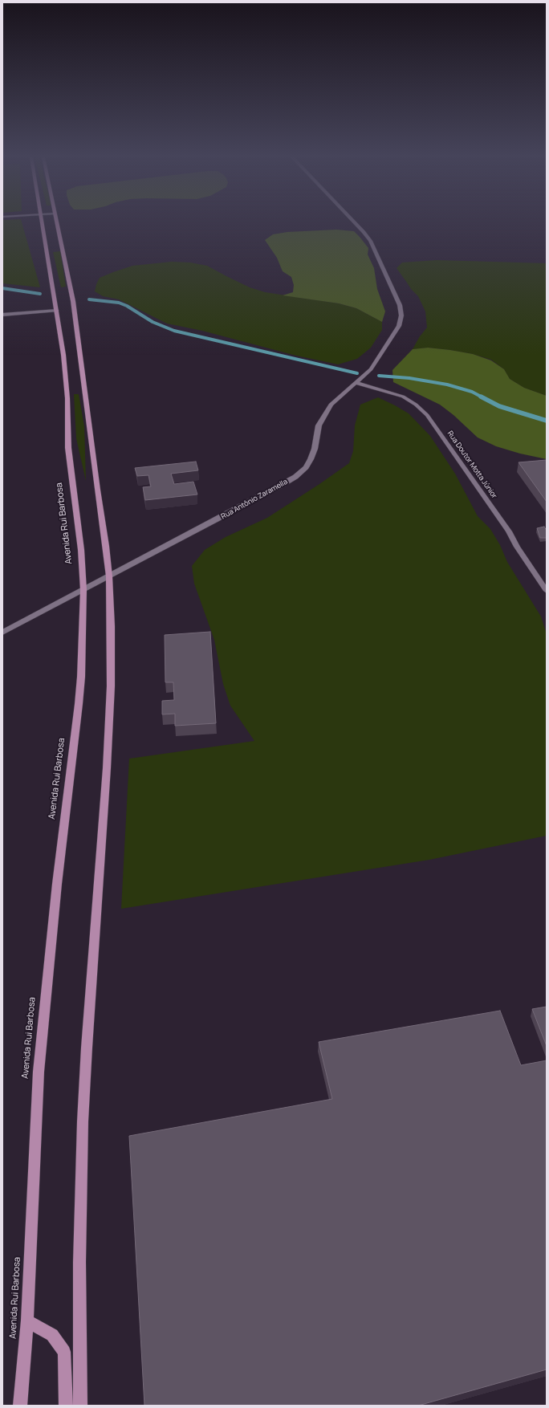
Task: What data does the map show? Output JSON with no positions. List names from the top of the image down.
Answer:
{
  "streets": {
    "main road": ["Avenida Rui Barbosa"],
    "street": ["Rua Doutor Motta Júnior", "Rua Antônio Zaramella"]
  },
  "crossings": [
    ["Rua Doutor Motta Júnior", "Rua Antônio Zaramella"],
    ["Rua Antônio Zaramella", "Avenida Rui Barbosa"]
  ]
}
